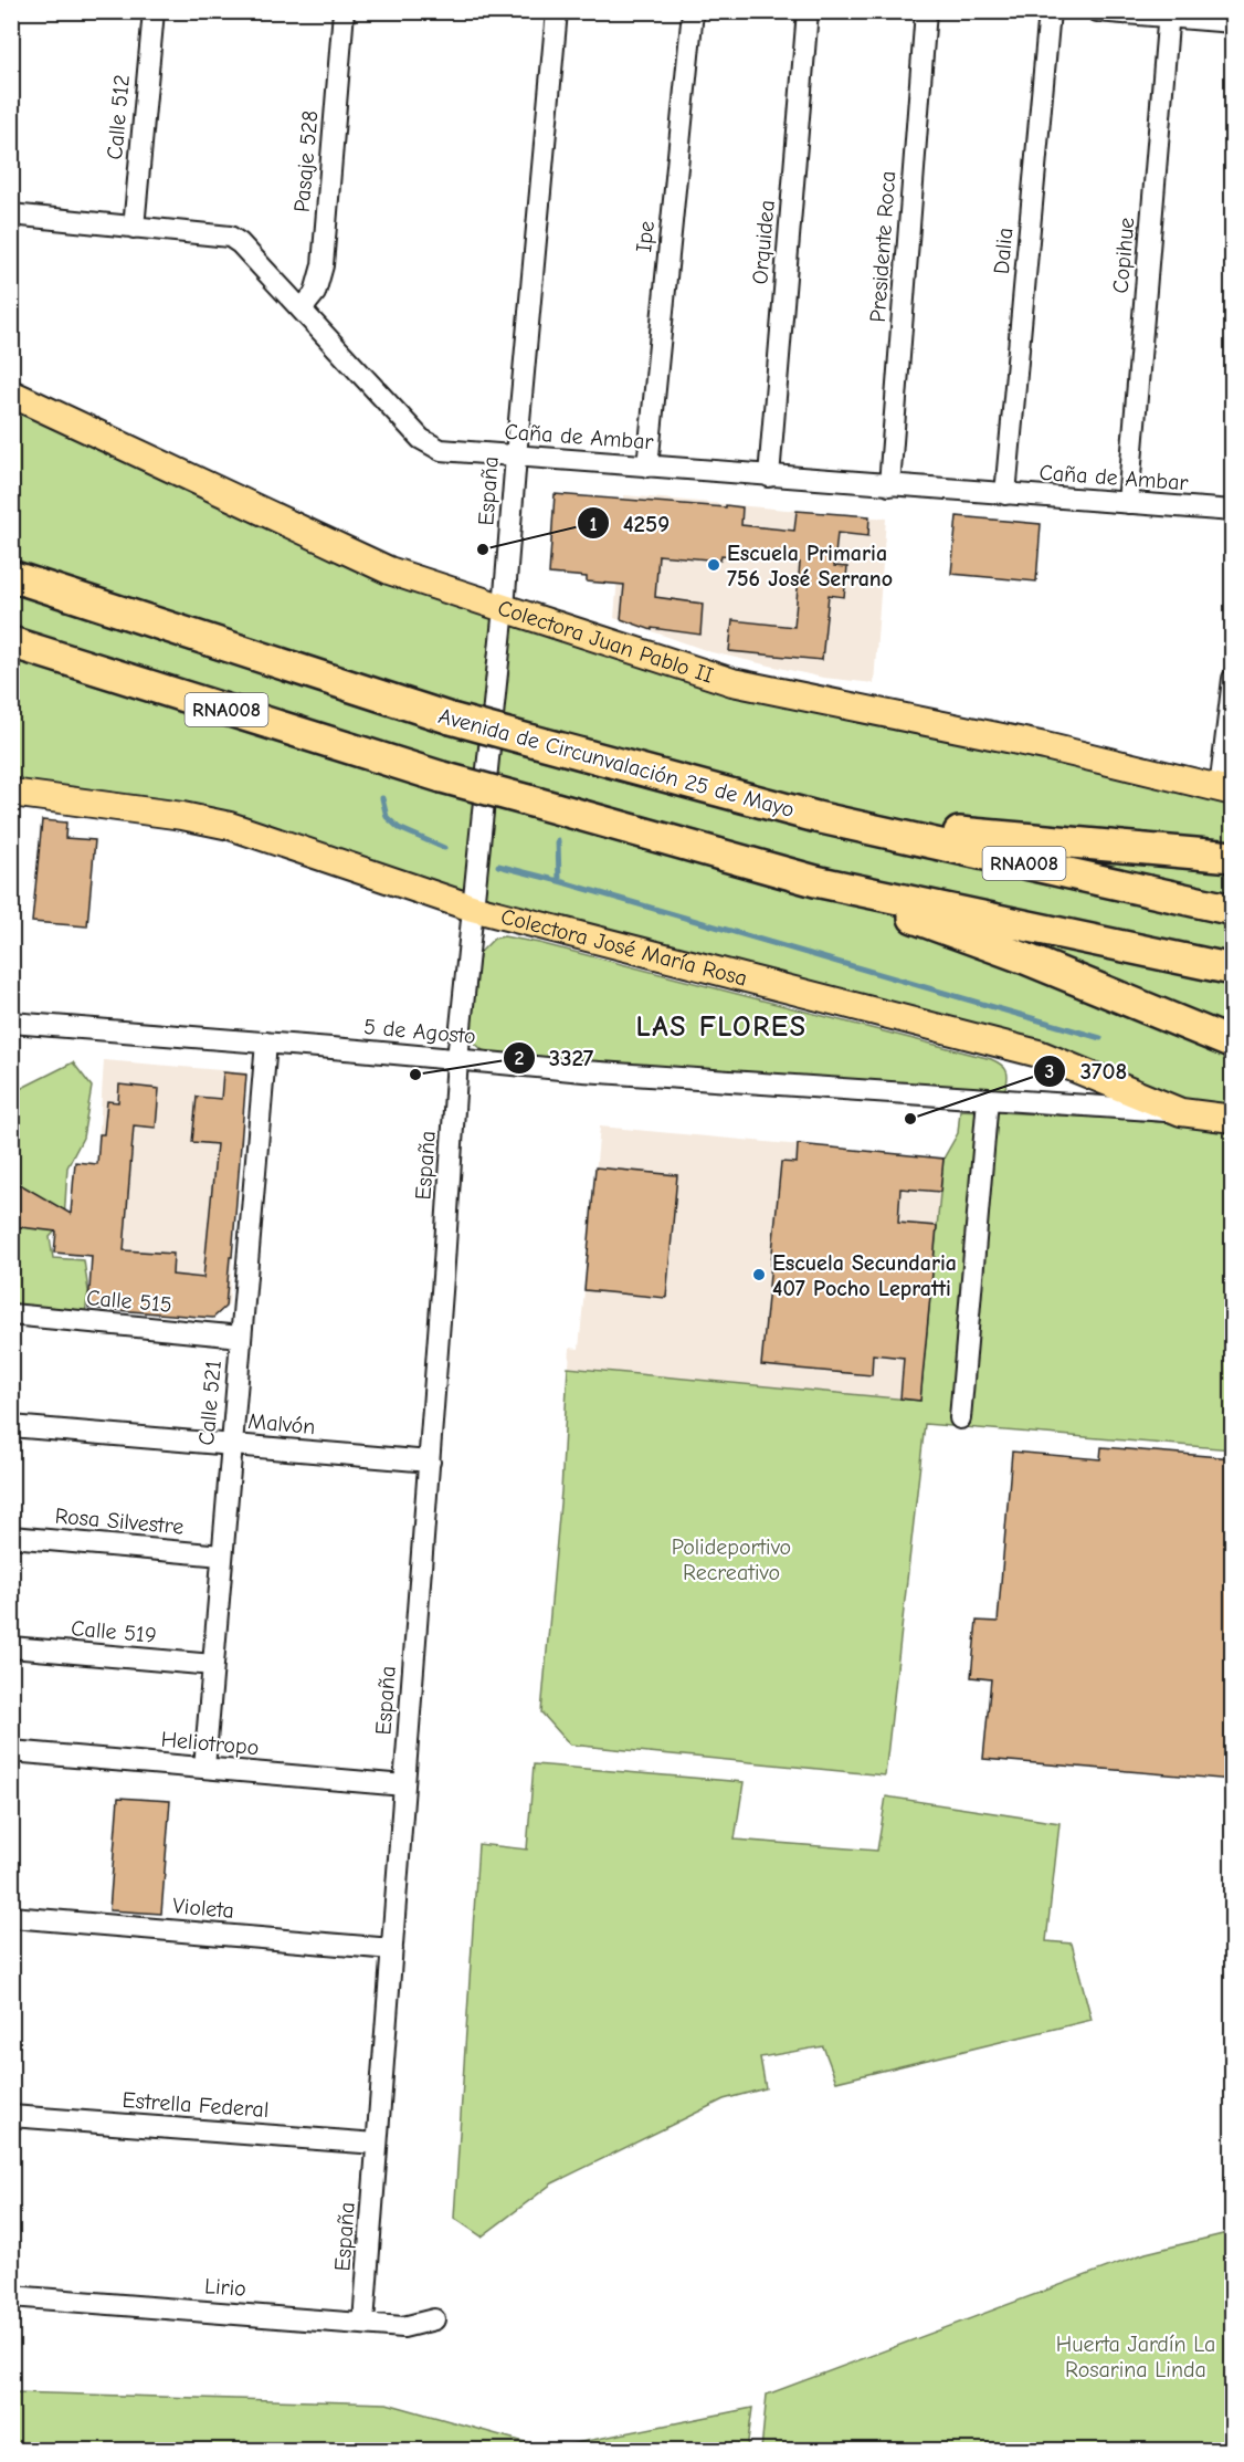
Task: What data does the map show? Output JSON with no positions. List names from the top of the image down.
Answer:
{
  "streets": {
    "highway": ["RNA008", "Avenida de Circunvalación 25 de Mayo"],
    "main road": ["Colectora Juan Pablo II", "Colectora José María Rosa"],
    "street": [
      "Calle 512",
      "Pasaje 528",
      "Ipe",
      "Orquidea",
      "Presidente Roca",
      "Dalia",
      "Copihue",
      "Caña de Ambar",
      "España",
      "5 de Agosto",
      "Calle 515",
      "Calle 521",
      "Malvón",
      "Rosa Silvestre",
      "Calle 519",
      "Heliotropo",
      "Violeta",
      "Estrella Federal",
      "Lirio"
    ]
  },
  "crossings": [
    ["Calle 512", "Caña de Ambar"],
    ["Pasaje 528", "Caña de Ambar"],
    ["Ipe", "Caña de Ambar"],
    ["Orquidea", "Caña de Ambar"],
    ["Presidente Roca", "Caña de Ambar"],
    ["Dalia", "Caña de Ambar"],
    ["Copihue", "Caña de Ambar"],
    ["Caña de Ambar", "España"],
    ["España", "Colectora Juan Pablo II"],
    ["España", "Colectora José María Rosa"],
    ["España", "5 de Agosto"],
    ["España", "Malvón"],
    ["España", "Heliotropo"],
    ["España", "Violeta"],
    ["España", "Estrella Federal"],
    ["España", "Lirio"],
    ["Colectora José María Rosa", "5 de Agosto"],
    ["5 de Agosto", "Calle 521"],
    ["Calle 515", "Calle 521"],
    ["Calle 521", "Malvón"],
    ["Calle 521", "Rosa Silvestre"],
    ["Calle 521", "Calle 519"],
    ["Calle 521", "Heliotropo"]
  ],
  "districts": ["LAS FLORES"],
  "parks": ["Polideportivo Recreativo", "Huerta Jardín La Rosarina Linda"],
  "places": [
    "4259",
    "Escuela Primaria 756 José Serrano",
    "3327",
    "3708",
    "Escuela Secundaria 407 Pocho Lepratti"
  ]
}
